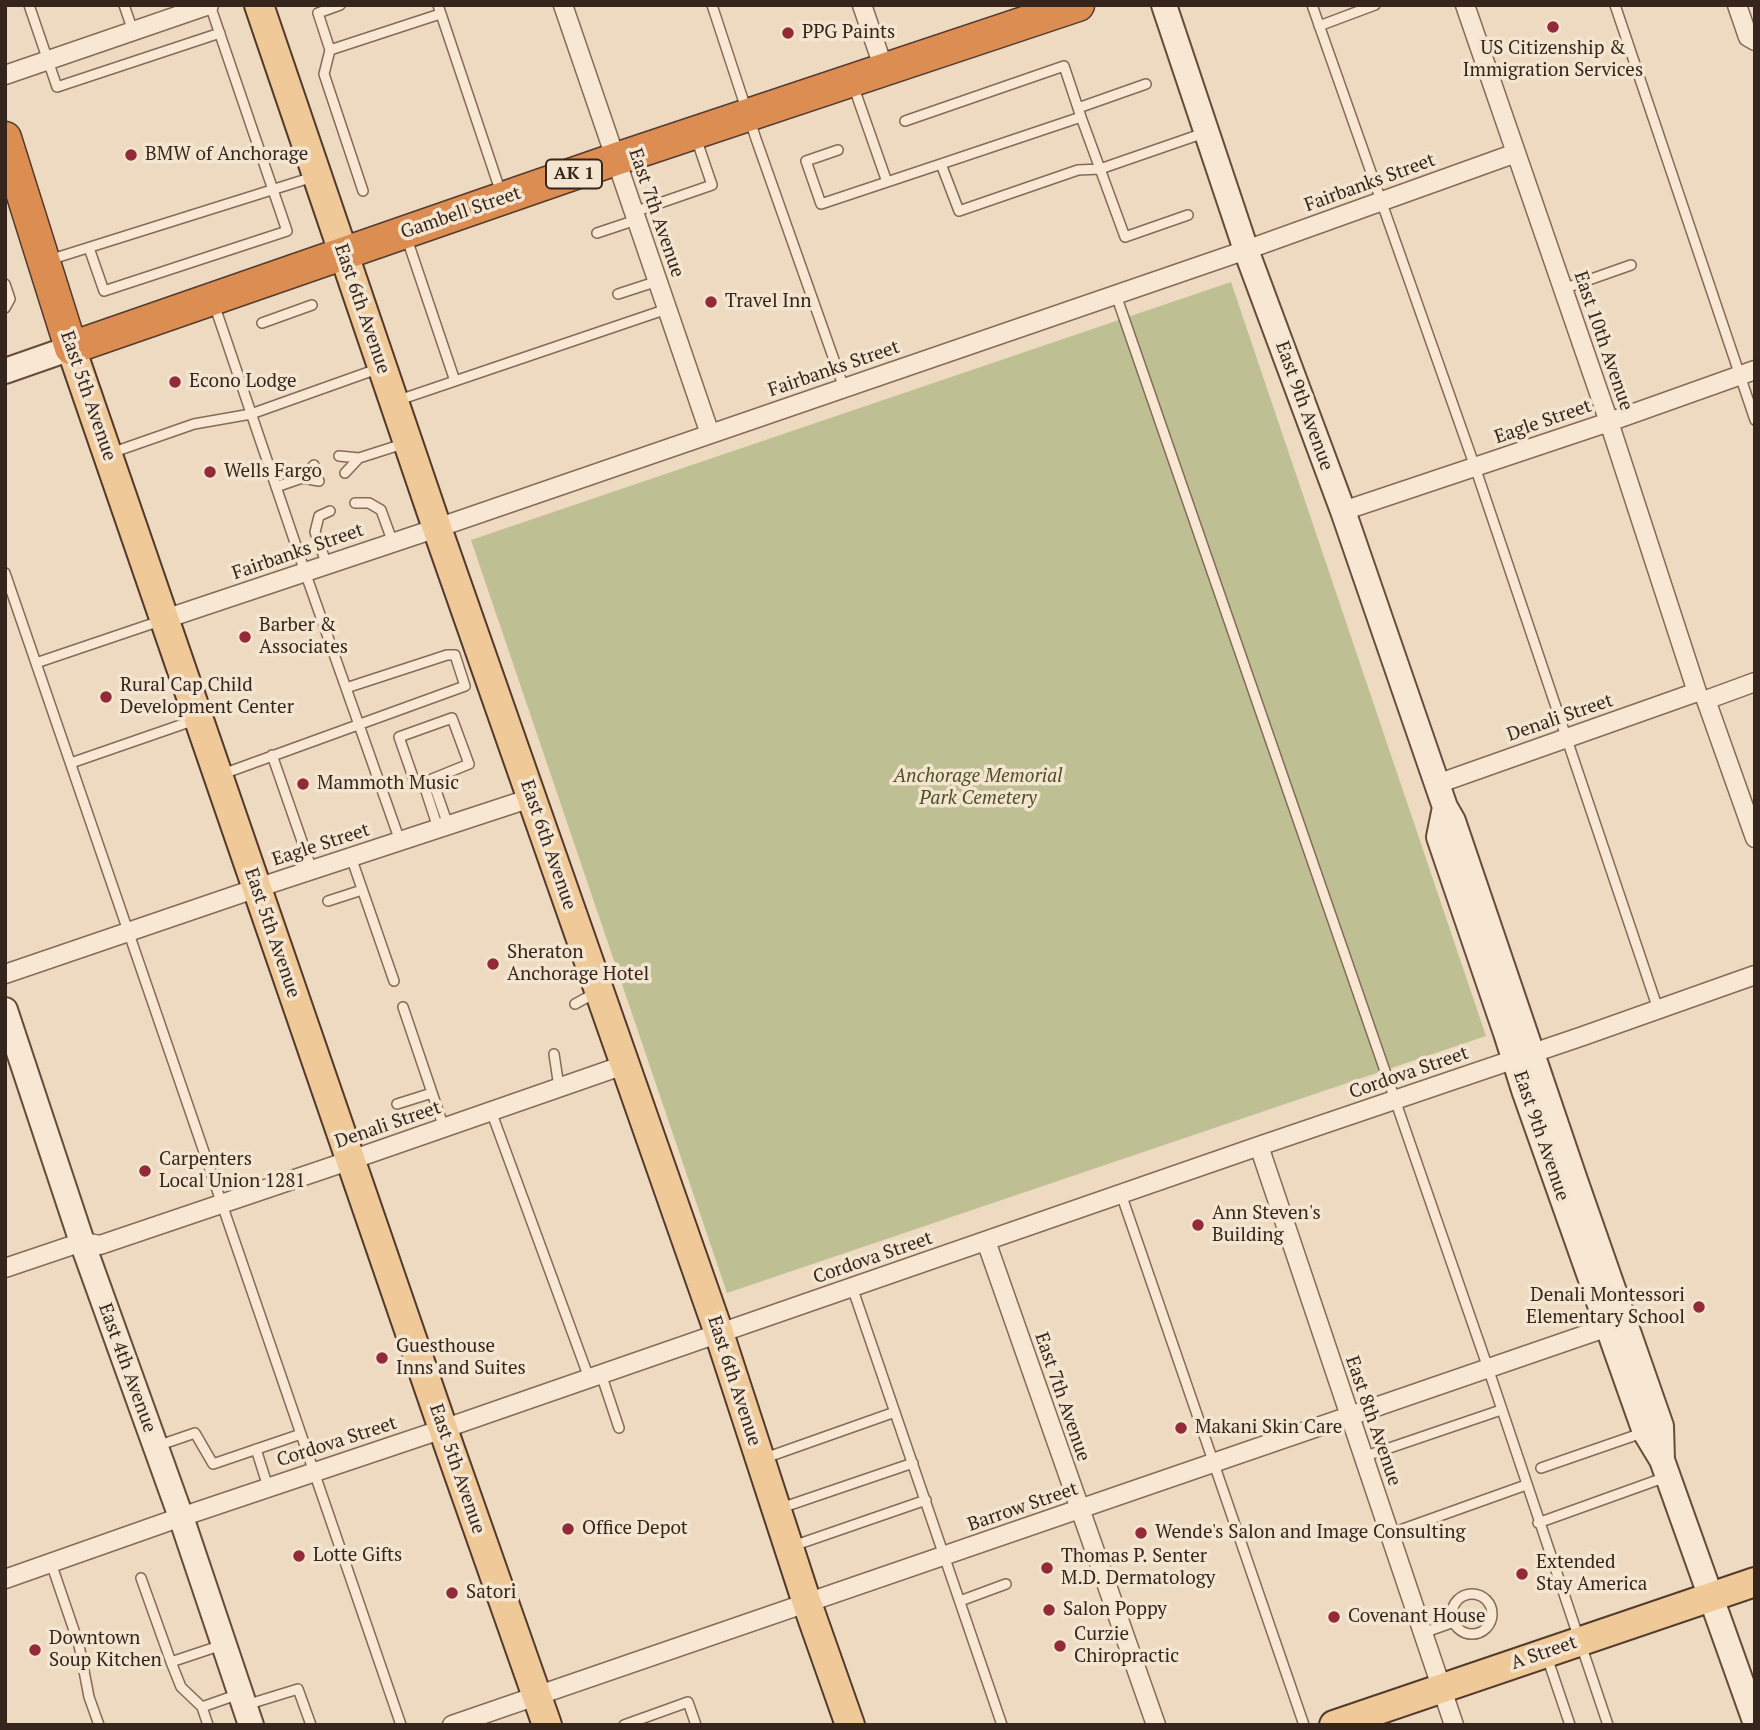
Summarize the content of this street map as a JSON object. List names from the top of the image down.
{
  "streets": {
    "highway": ["AK 1", "Gambell Street", "East 5th Avenue"],
    "main road": ["East 6th Avenue", "A Street"],
    "street": [
      "Fairbanks Street",
      "East 7th Avenue",
      "East 10th Avenue",
      "East 9th Avenue",
      "Eagle Street",
      "Denali Street",
      "Cordova Street",
      "East 4th Avenue",
      "East 8th Avenue",
      "Barrow Street"
    ]
  },
  "crossings": [
    ["Fairbanks Street", "East 7th Avenue"],
    ["Fairbanks Street", "East 6th Avenue"],
    ["Fairbanks Street", "East 10th Avenue"],
    ["Fairbanks Street", "East 5th Avenue"],
    ["Fairbanks Street", "East 9th Avenue"],
    ["Gambell Street", "East 7th Avenue"],
    ["Gambell Street", "East 6th Avenue"],
    ["Gambell Street", "East 5th Avenue"],
    ["East 7th Avenue", "Cordova Street"],
    ["East 7th Avenue", "Barrow Street"],
    ["East 6th Avenue", "Eagle Street"],
    ["East 6th Avenue", "Denali Street"],
    ["East 6th Avenue", "Cordova Street"],
    ["East 6th Avenue", "Barrow Street"],
    ["East 10th Avenue", "Eagle Street"],
    ["East 10th Avenue", "Denali Street"],
    ["East 5th Avenue", "Eagle Street"],
    ["East 5th Avenue", "Denali Street"],
    ["East 5th Avenue", "Cordova Street"],
    ["East 5th Avenue", "Barrow Street"],
    ["East 9th Avenue", "Eagle Street"],
    ["East 9th Avenue", "Denali Street"],
    ["East 9th Avenue", "Cordova Street"],
    ["East 9th Avenue", "Barrow Street"],
    ["East 9th Avenue", "A Street"],
    ["Denali Street", "East 4th Avenue"],
    ["Cordova Street", "East 4th Avenue"],
    ["Cordova Street", "East 8th Avenue"],
    ["East 8th Avenue", "Barrow Street"],
    ["East 8th Avenue", "A Street"]
  ],
  "parks": ["Anchorage Memorial Park Cemetery"],
  "places": [
    "US Citizenship & Immigration Services",
    "PPG Paints",
    "BMW of Anchorage",
    "Travel Inn",
    "Econo Lodge",
    "Wells Fargo",
    "Barber & Associates",
    "Rural Cap Child Development Center",
    "Mammoth Music",
    "Sheraton Anchorage Hotel",
    "Carpenters Local Union 1281",
    "Ann Steven's Building",
    "Denali Montessori Elementary School",
    "Guesthouse Inns and Suites",
    "Makani Skin Care",
    "Office Depot",
    "Wende's Salon and Image Consulting",
    "Lotte Gifts",
    "Thomas P. Senter M.D. Dermatology",
    "Extended Stay America",
    "Satori",
    "Salon Poppy",
    "Covenant House",
    "Curzie Chiropractic",
    "Downtown Soup Kitchen"
  ]
}
